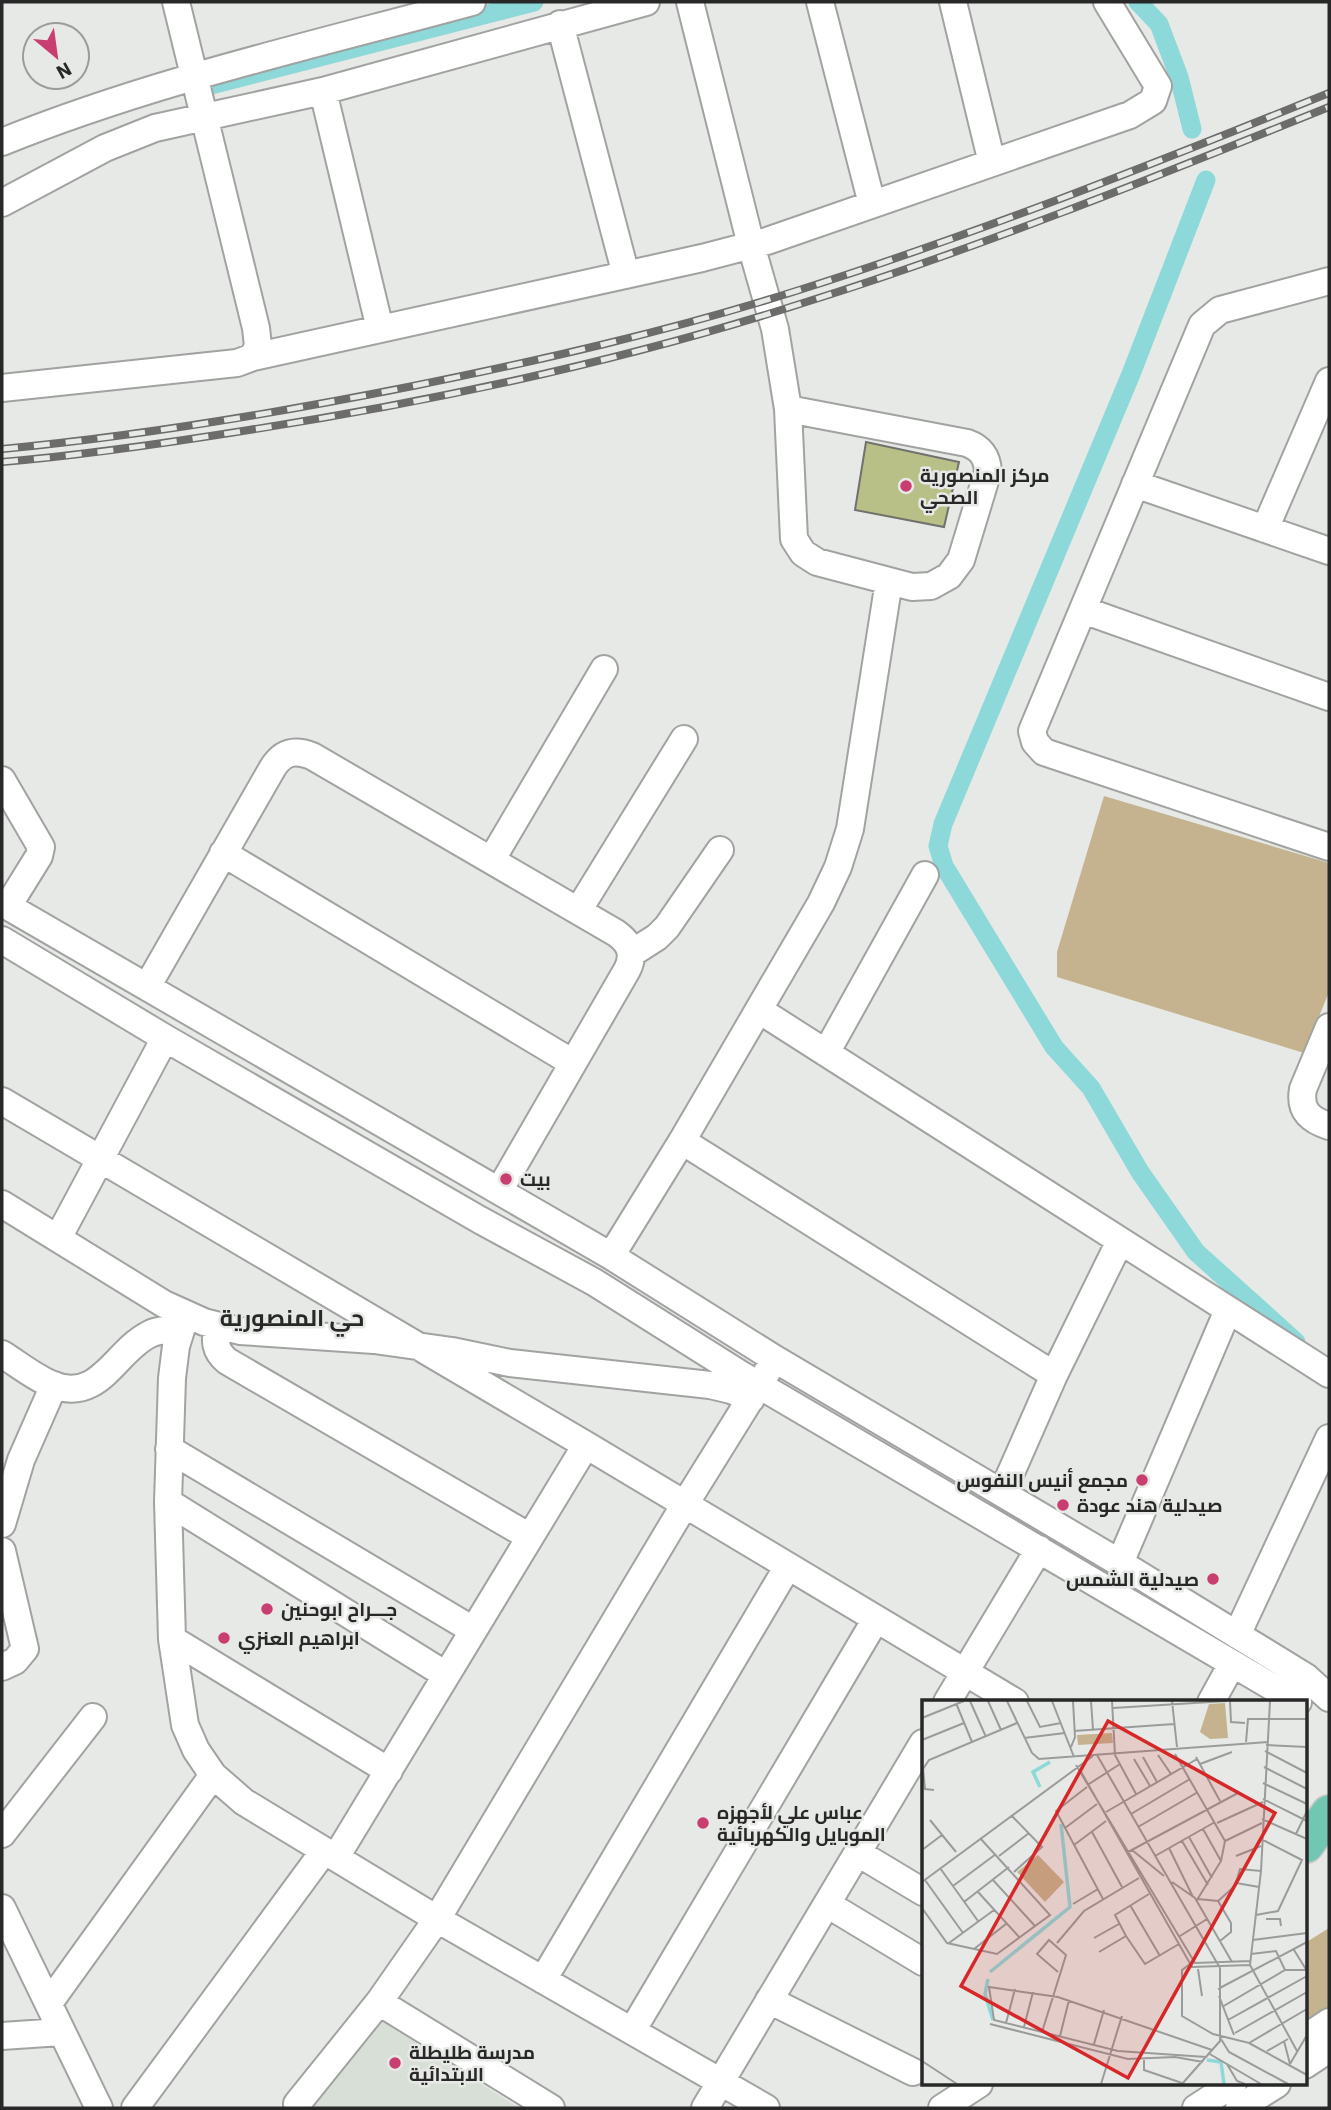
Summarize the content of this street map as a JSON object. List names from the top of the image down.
{
  "districts": ["حي المنصورية"],
  "places": [
    "مركز المنصورية الصحي",
    "بيت",
    "مجمع أنيس النفوس",
    "صيدلية هند عودة",
    "صيدلية الشمس",
    "جـــراح ابوحنين",
    "ابراهيم العنزي",
    "عباس علي لأجهزه الموبايل والكهربائية",
    "مدرسة طليطلة الابتدائية"
  ],
  "north": "bottom right"
}
